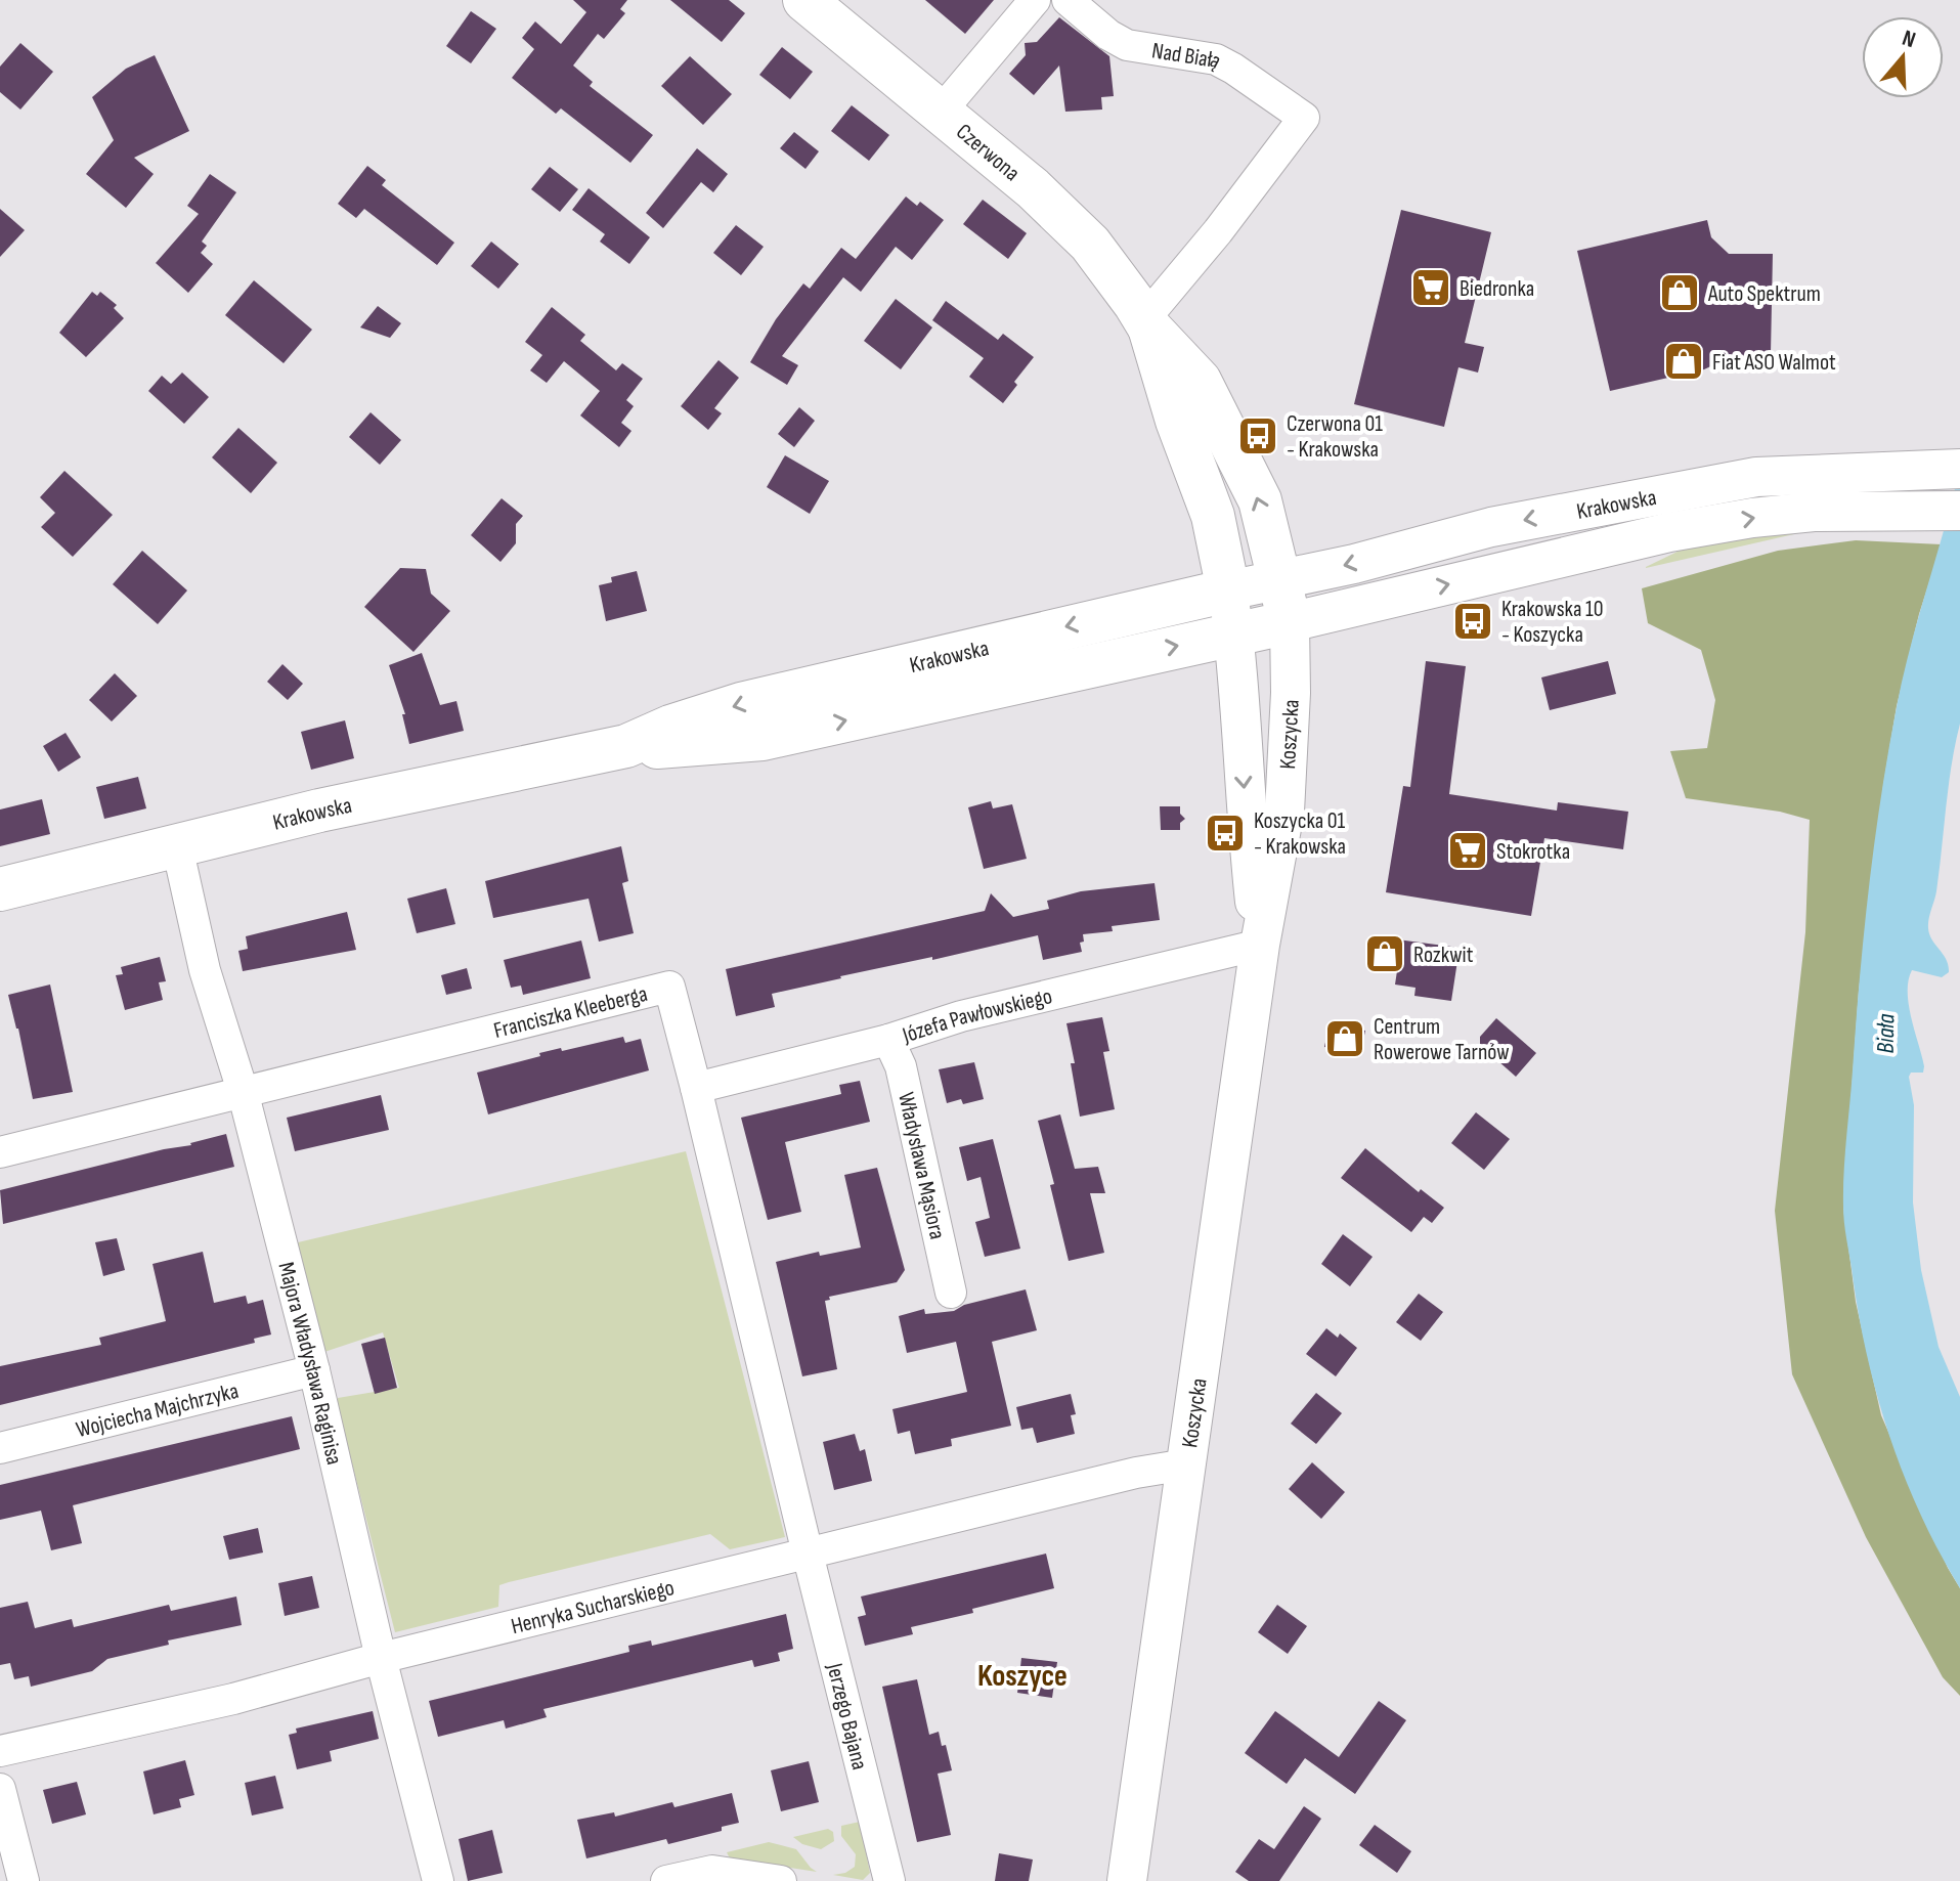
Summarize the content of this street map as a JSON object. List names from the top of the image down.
{
  "streets": {
    "main road": ["Czerwona", "Krakowska"],
    "street": [
      "Nad Białą",
      "Koszycka",
      "Franciszka Kleeberga",
      "Józefa Pawłowskiego",
      "Władysława Mąsiora",
      "Majora Władysława Raginisa",
      "Wojciecha Majchrzyka",
      "Henryka Sucharskiego",
      "Jerzego Bajana"
    ]
  },
  "crossings": [
    ["Nad Białą", "Czerwona"],
    ["Czerwona", "Krakowska"],
    ["Krakowska", "Koszycka"],
    ["Krakowska", "Majora Władysława Raginisa"],
    ["Koszycka", "Józefa Pawłowskiego"],
    ["Koszycka", "Henryka Sucharskiego"],
    ["Franciszka Kleeberga", "Józefa Pawłowskiego"],
    ["Franciszka Kleeberga", "Majora Władysława Raginisa"],
    ["Franciszka Kleeberga", "Henryka Sucharskiego"],
    ["Franciszka Kleeberga", "Jerzego Bajana"],
    ["Józefa Pawłowskiego", "Władysława Mąsiora"],
    ["Majora Władysława Raginisa", "Wojciecha Majchrzyka"],
    ["Majora Władysława Raginisa", "Henryka Sucharskiego"],
    ["Henryka Sucharskiego", "Jerzego Bajana"]
  ],
  "districts": ["Koszyce"],
  "water": ["Biała"],
  "places": {
    "supermarket": ["Biedronka", "Stokrotka"],
    "shop": [
      "Auto Spektrum",
      "Fiat ASO Walmot",
      "Rozkwit",
      "Centrum Rowerowe Tarnów"
    ],
    "bus stop": ["Czerwona 01 - Krakowska", "Krakowska 10 - Koszycka", "Koszycka 01 - Krakowska"]
  },
  "north": "top"
}
